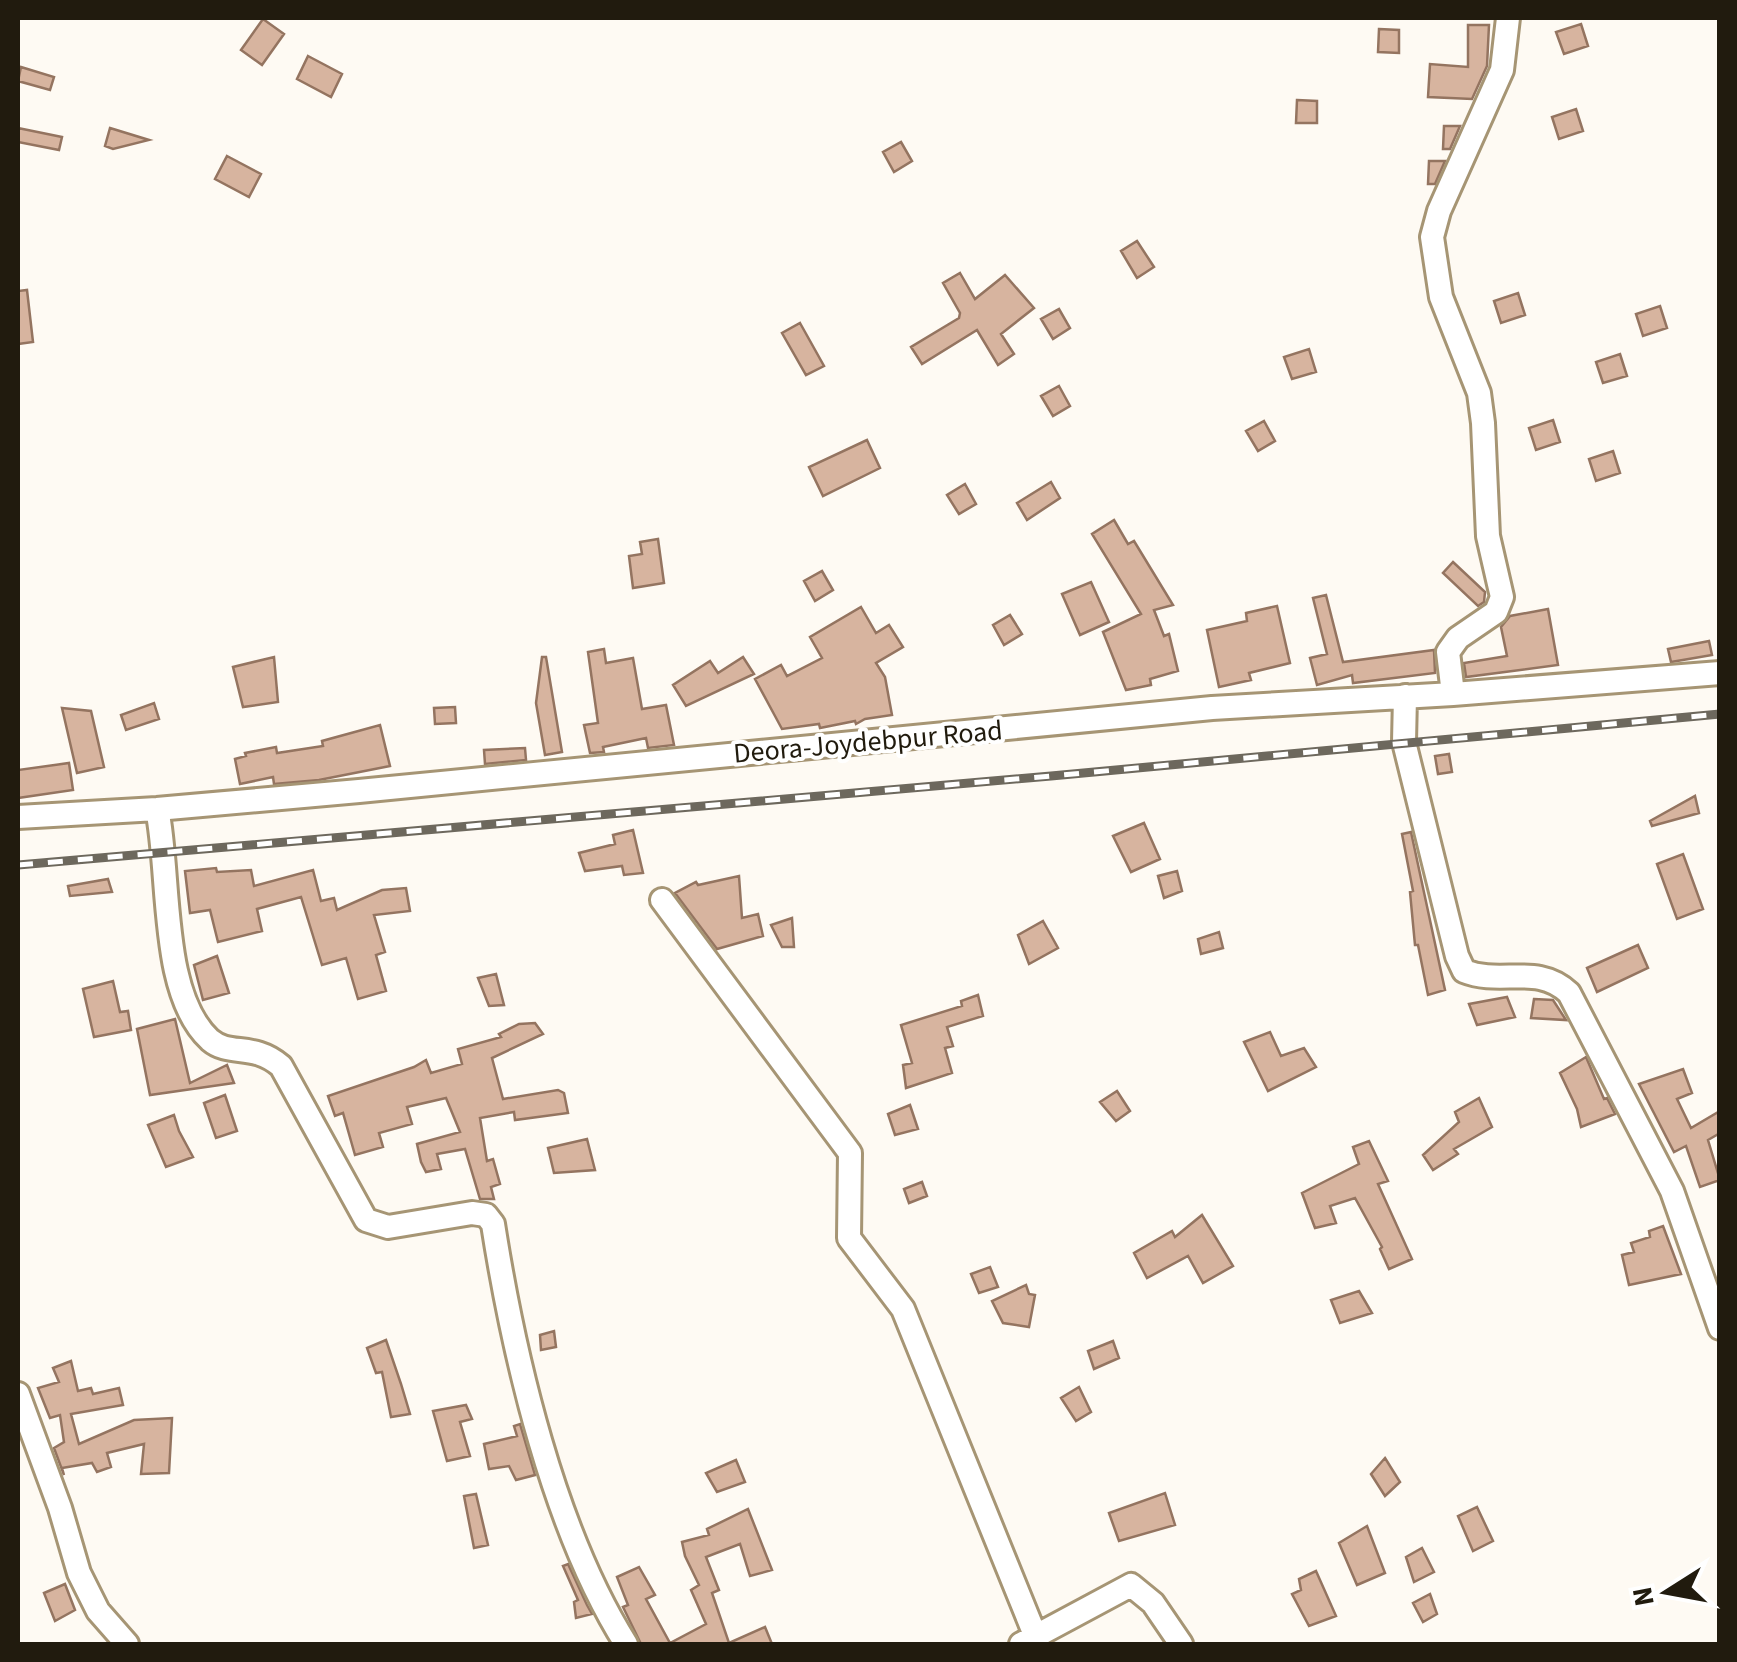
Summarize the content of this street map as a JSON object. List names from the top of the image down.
{
  "streets": {
    "street": ["Deora-Joydebpur Road"]
  },
  "north": "left"
}
